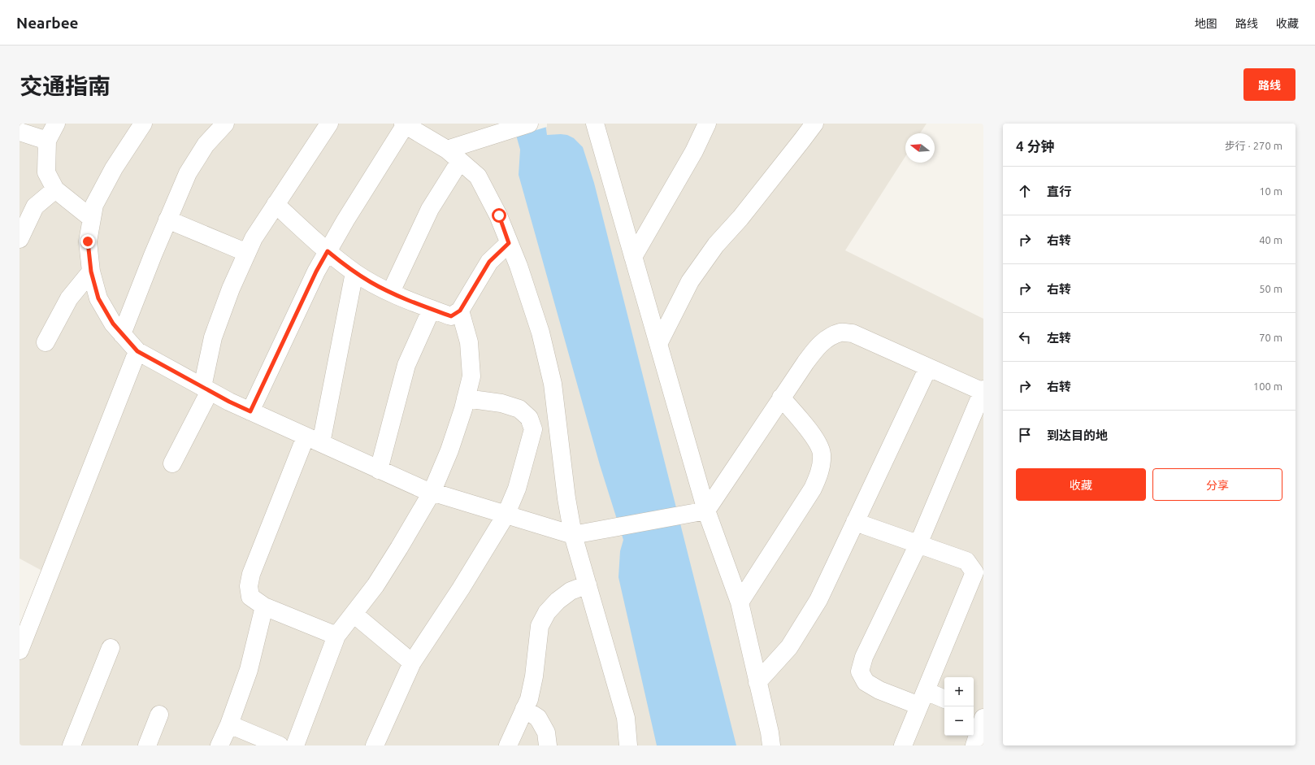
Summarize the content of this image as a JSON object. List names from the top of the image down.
{
  "north": "left",
  "page": {
    "header": "Nearbee",
    "nav": ["地图", "路线", "收藏"],
    "title": "交通指南",
    "buttons": [
      "路线",
      ["收藏", "分享"]
    ],
    "heading": ["4 分钟", "步行 · 270 m"],
    "list": [
      ["直行", "10 m"],
      ["右转", "40 m"],
      ["右转", "50 m"],
      ["左转", "70 m"],
      ["右转", "100 m"],
      "到达目的地"
    ],
    "map_buttons": ["+", "−"]
  }
}
